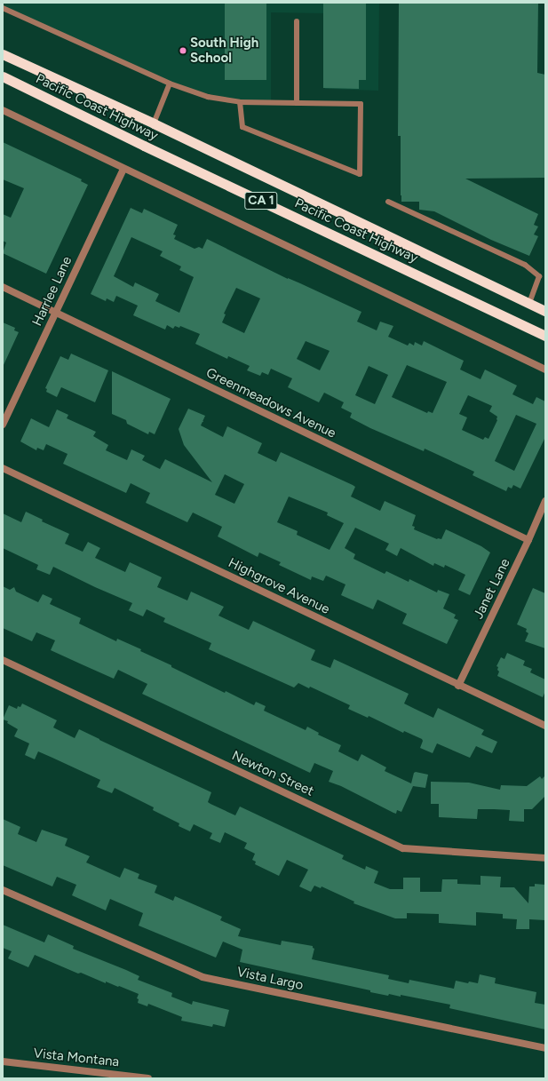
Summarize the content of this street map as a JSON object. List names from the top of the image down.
{
  "streets": {
    "highway": ["Pacific Coast Highway", "CA 1"],
    "street": [
      "Harrlee Lane",
      "Greenmeadows Avenue",
      "Highgrove Avenue",
      "Janet Lane",
      "Newton Street",
      "Vista Largo",
      "Vista Montana"
    ]
  },
  "crossings": [
    ["Harrlee Lane", "Greenmeadows Avenue"],
    ["Greenmeadows Avenue", "Janet Lane"],
    ["Highgrove Avenue", "Janet Lane"]
  ],
  "places": ["South High School"]
}
